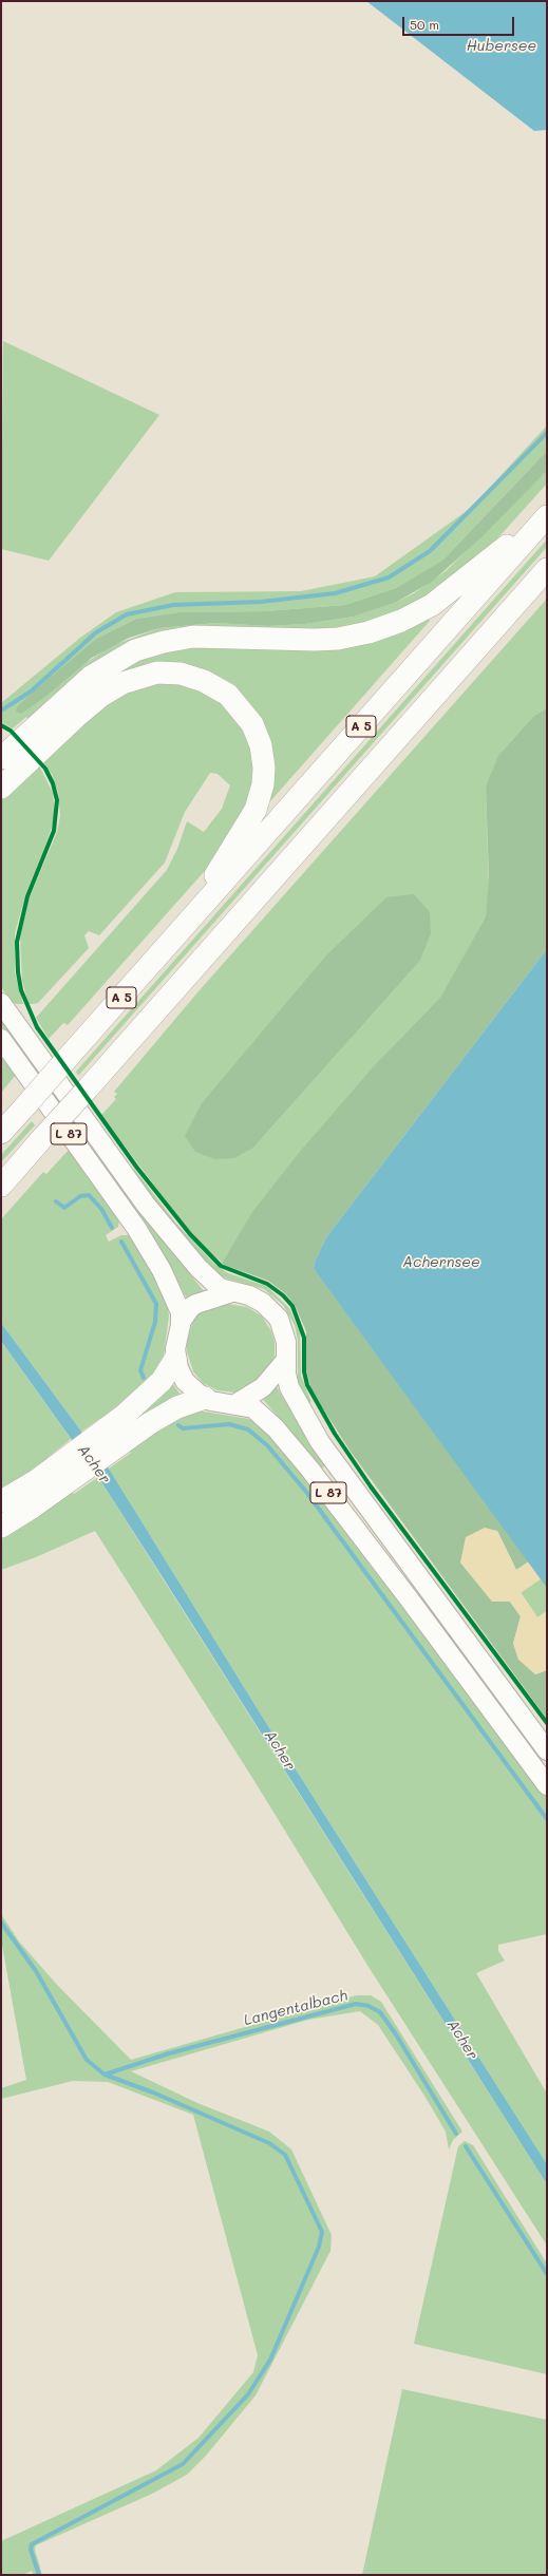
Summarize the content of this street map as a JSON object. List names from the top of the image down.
{
  "streets": {
    "highway": ["A 5"],
    "main road": ["L 87"]
  },
  "water": [
    "Hubersee",
    "Achernsee",
    "Acher",
    "Langentalbach"
  ],
  "scale_bar": "50 m"
}
